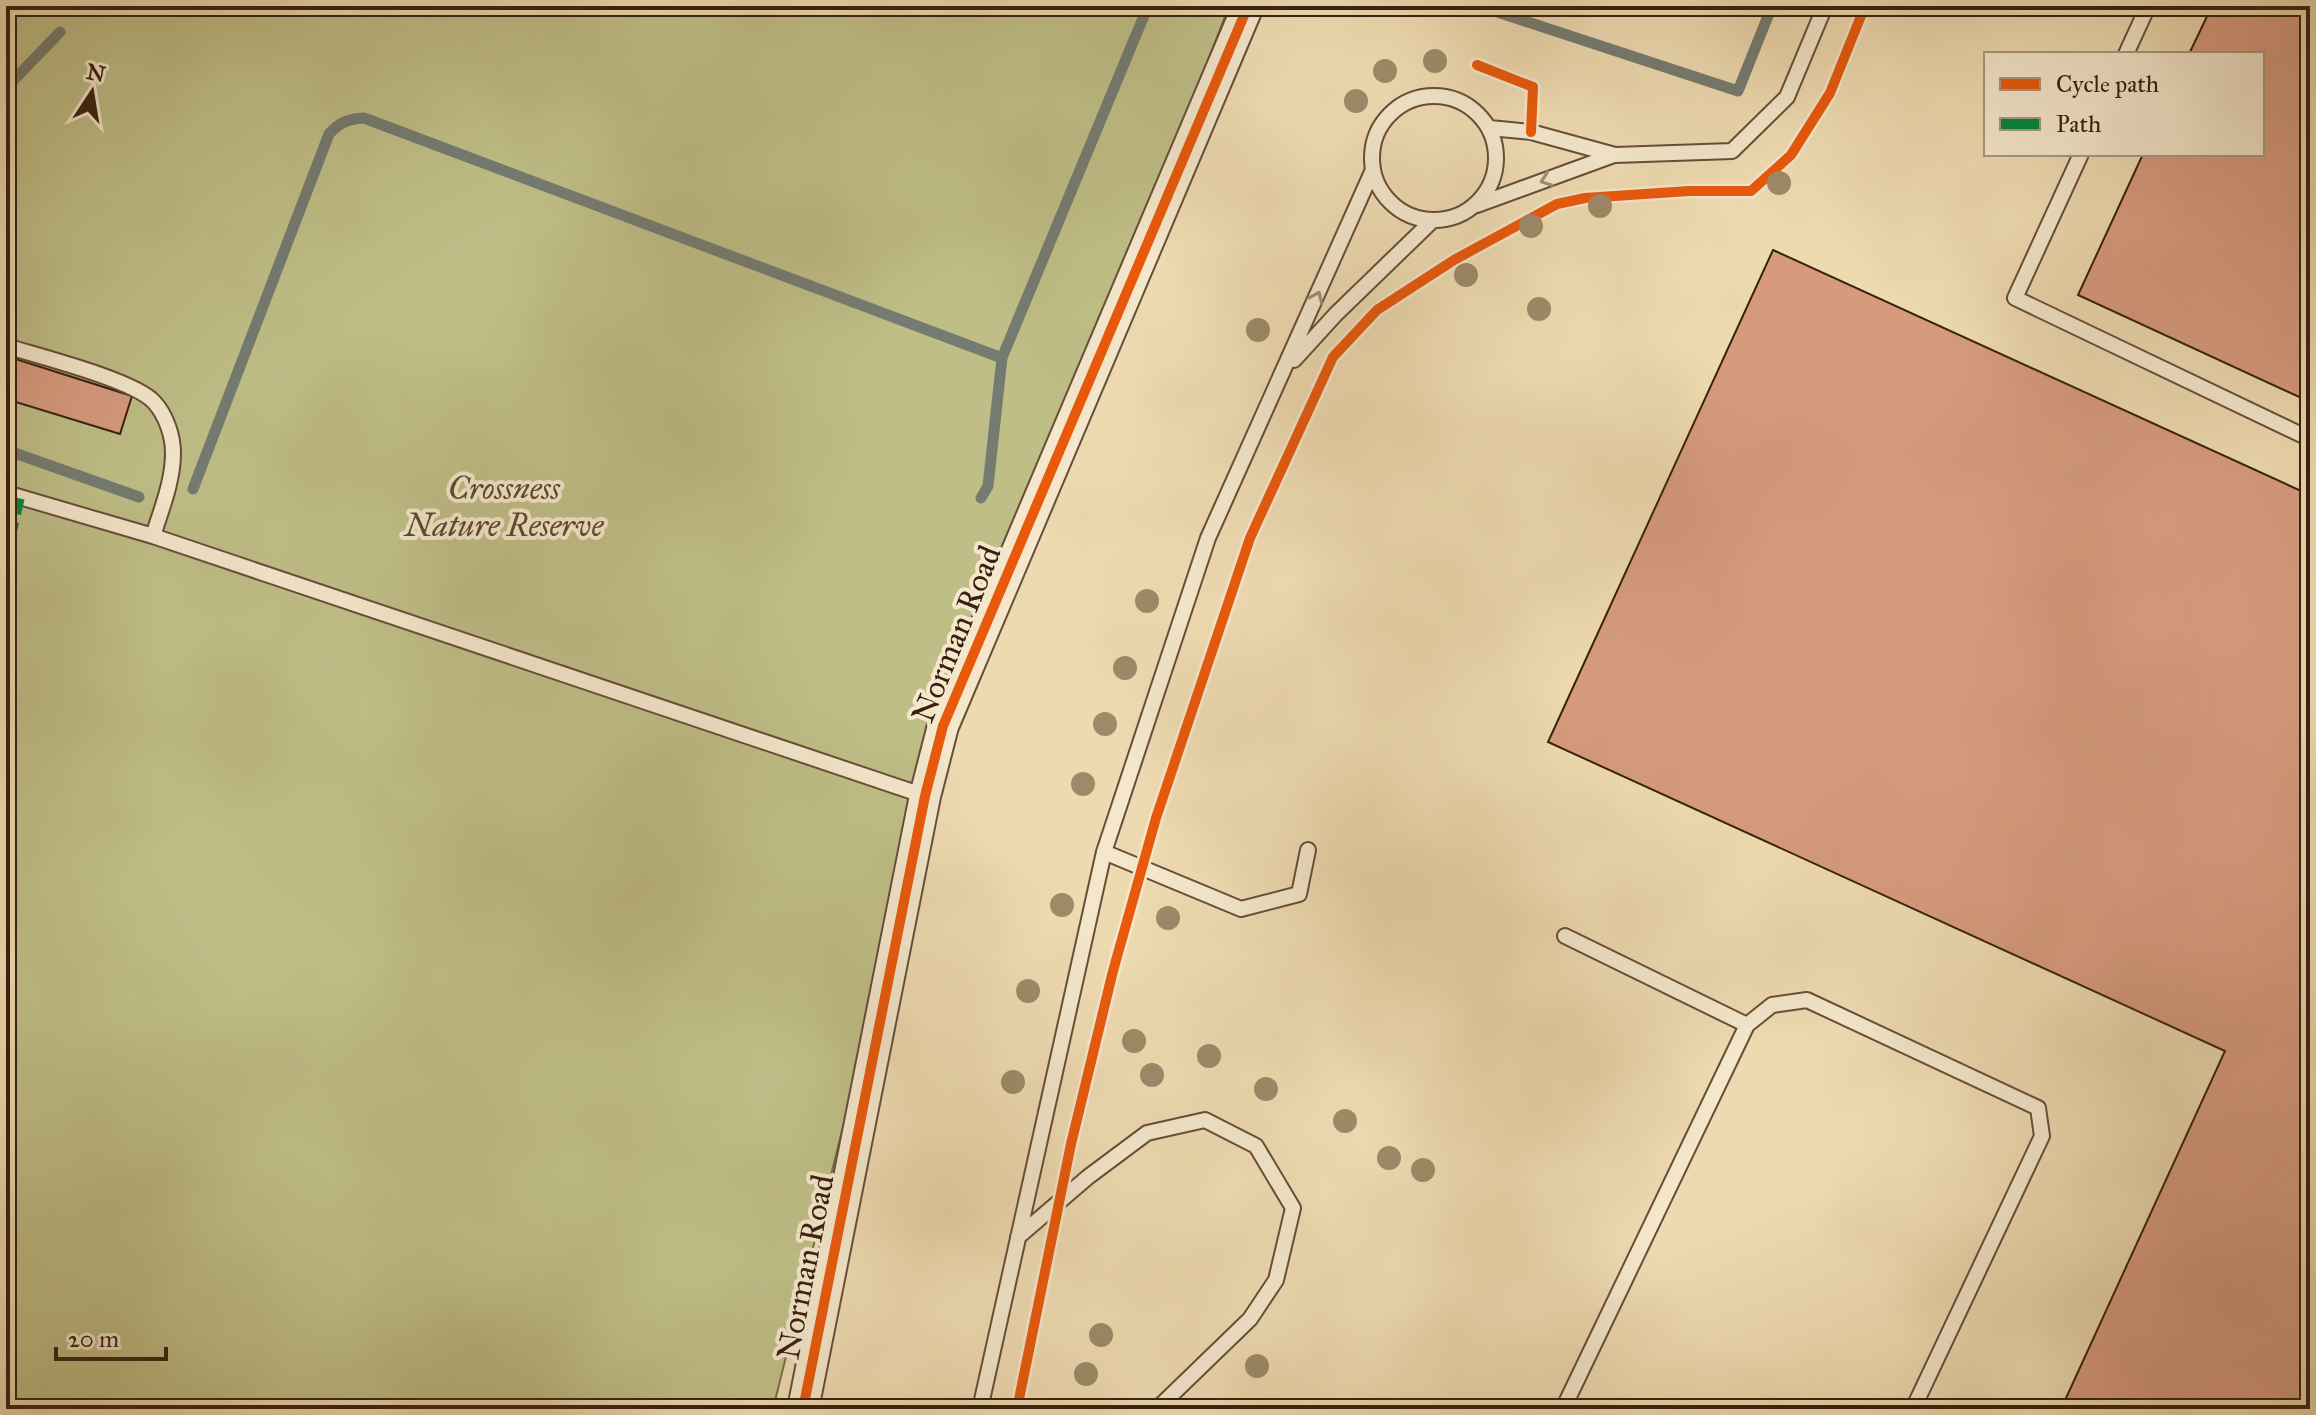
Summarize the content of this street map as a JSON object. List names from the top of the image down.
{
  "streets": {
    "street": ["Norman Road"]
  },
  "parks": ["Crossness Nature Reserve"],
  "legend": ["Cycle path", "Path"],
  "scale_bar": "20 m",
  "north": "top"
}
